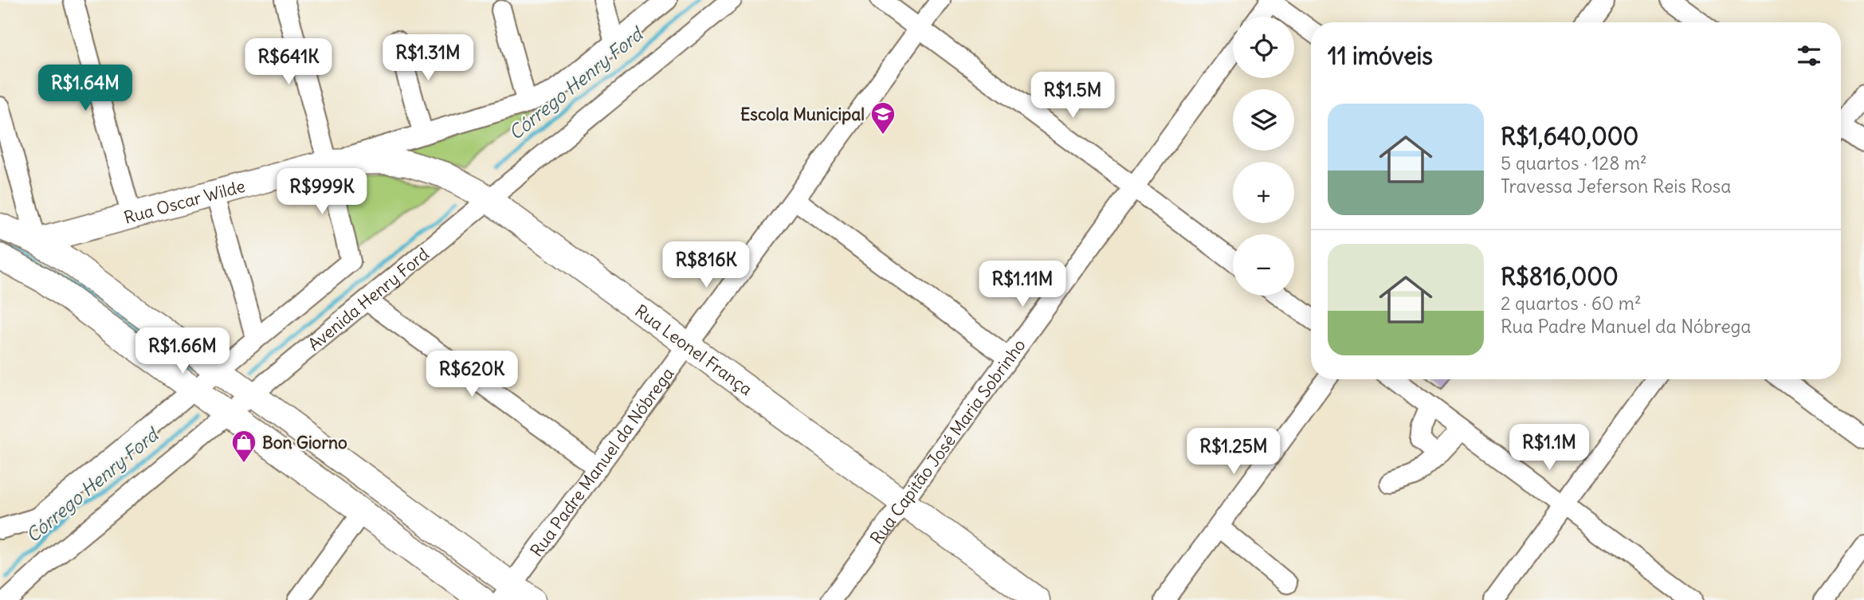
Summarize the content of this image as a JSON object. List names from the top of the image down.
{
  "streets": {
    "main road": ["Rua Oscar Wilde", "Rua Leonel França"],
    "street": ["Avenida Henry Ford", "Rua Capitão José Maria Sobrinho", "Rua Padre Manuel da Nóbrega"]
  },
  "crossings": [
    ["Rua Oscar Wilde", "Rua Leonel França"],
    ["Avenida Henry Ford", "Rua Leonel França"],
    ["Rua Leonel França", "Rua Capitão José Maria Sobrinho"],
    ["Rua Leonel França", "Rua Padre Manuel da Nóbrega"]
  ],
  "water": ["Córrego Henry Ford"],
  "places": {
    "school or university": ["Escola Municipal"],
    "shop": ["Bon Giorno"]
  },
  "page": {
    "map_buttons": ["+", "−"],
    "heading": "11 imóveis",
    "price": [
      "R$1.31M",
      "R$641K",
      "R$1.64M",
      "R$1.5M",
      "R$999K",
      "R$816K",
      "R$1.11M",
      "R$1.66M",
      "R$620K",
      "R$1.1M",
      "R$1.25M"
    ],
    "list": [
      {
        "name": "R$1,640,000",
        "note": "5 quartos · 128 m² · Travessa Jeferson Reis Rosa"
      },
      {
        "name": "R$816,000",
        "note": "2 quartos · 60 m² · Rua Padre Manuel da Nóbrega"
      }
    ]
  }
}
